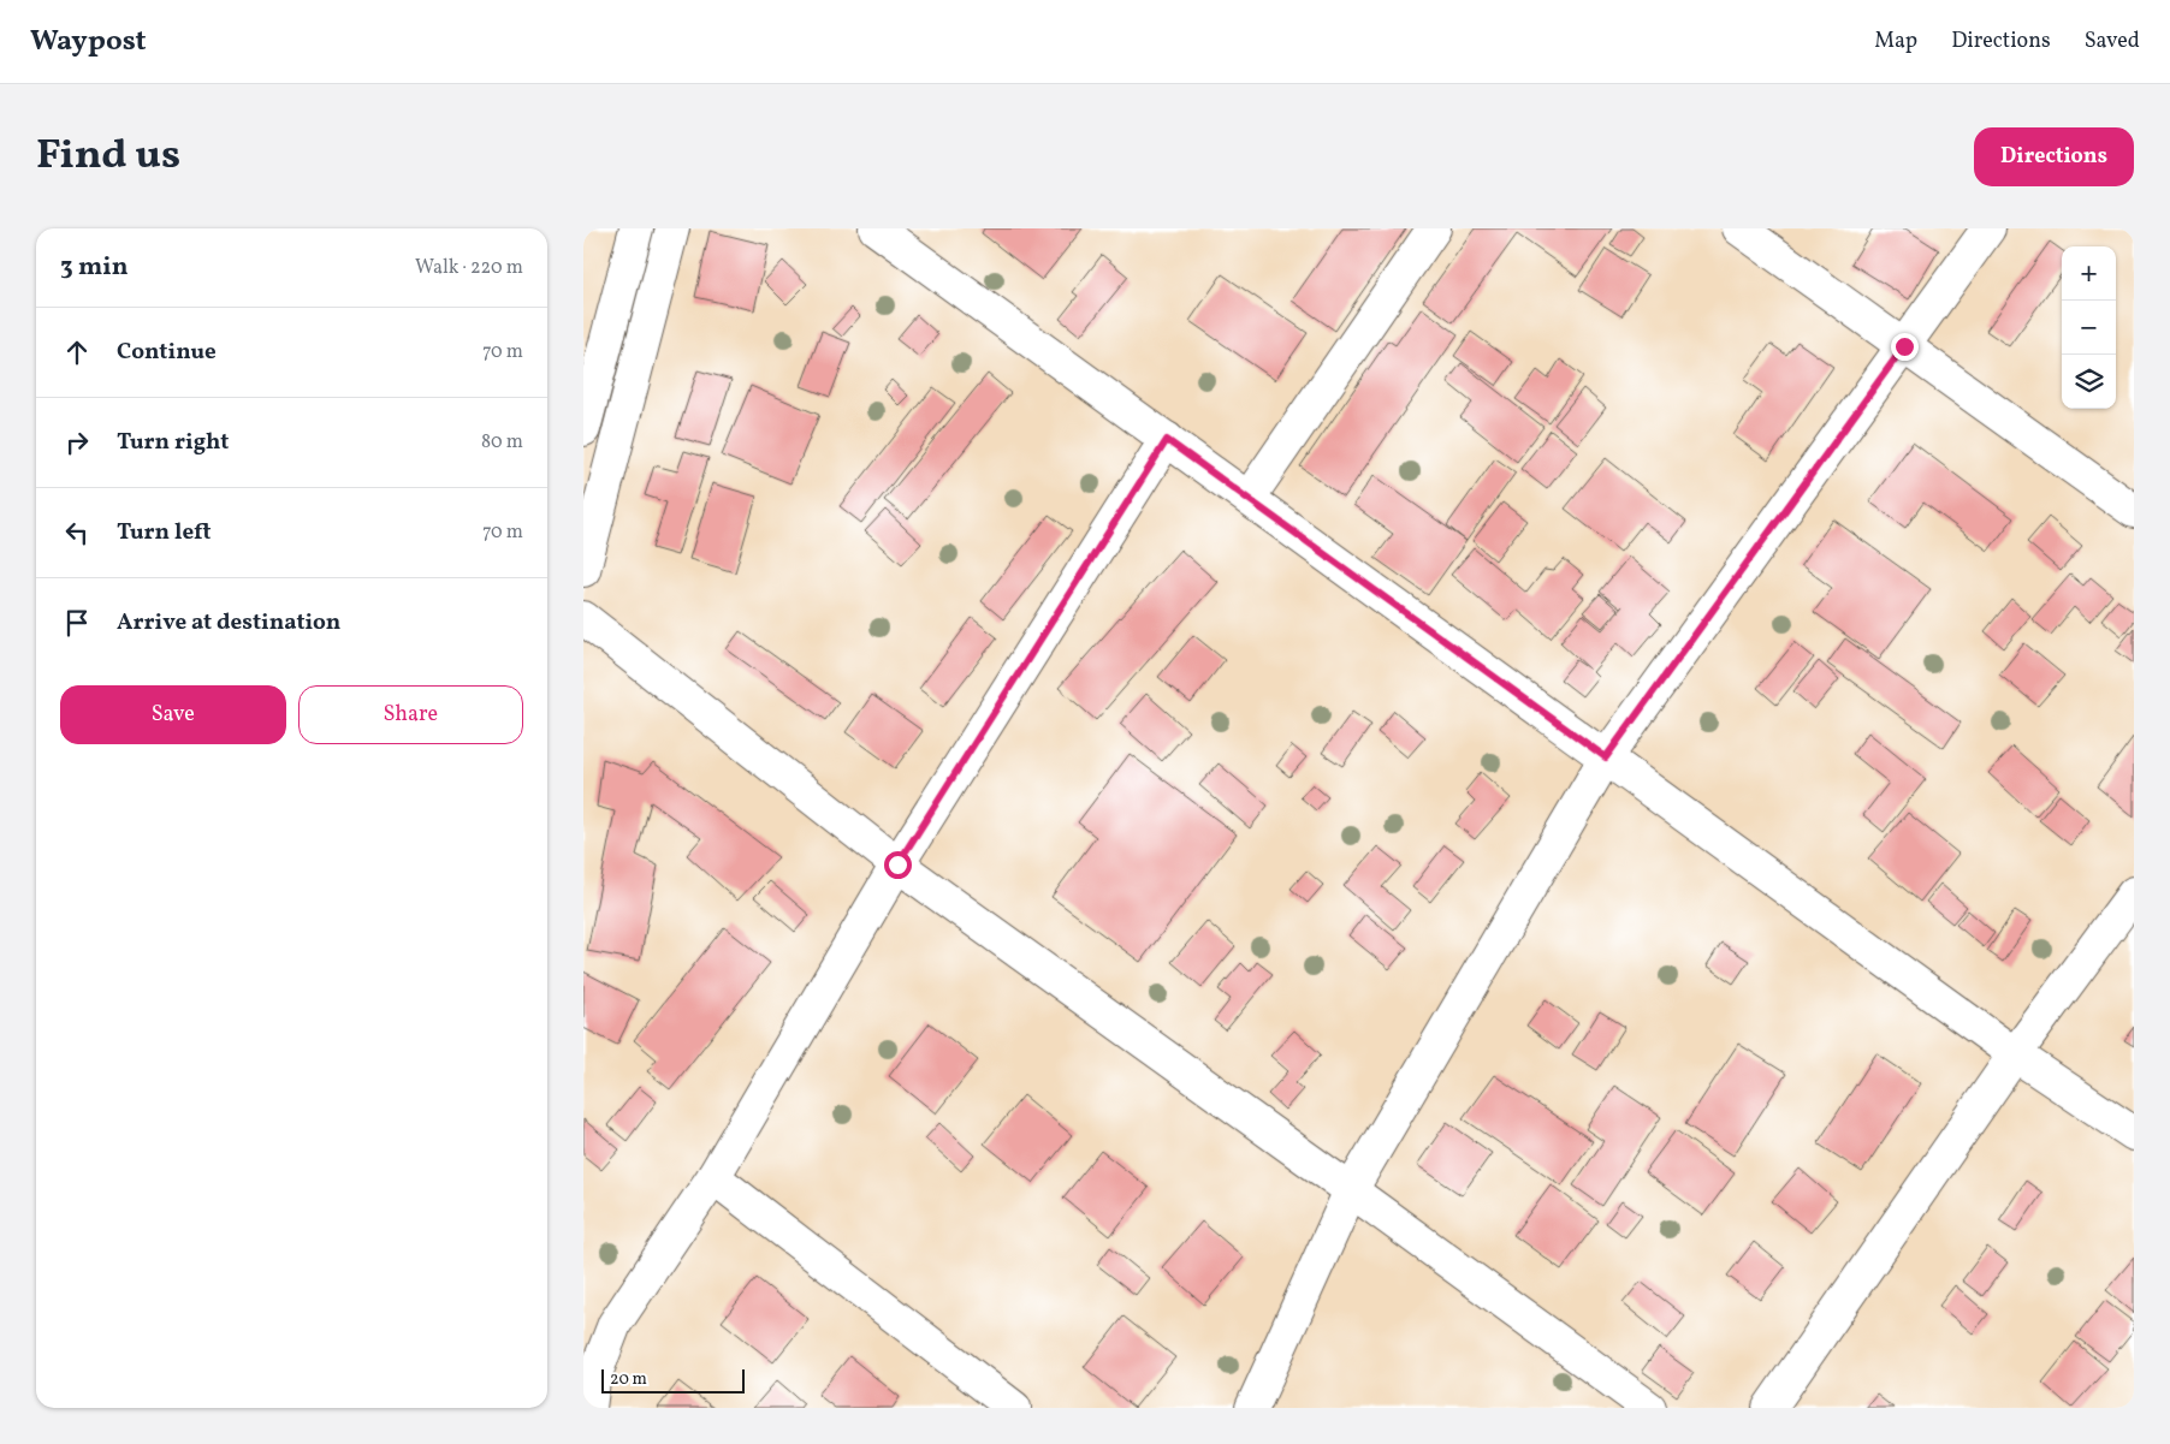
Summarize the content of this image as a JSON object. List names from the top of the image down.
{
  "scale_bar": "20 m",
  "page": {
    "header": "Waypost",
    "nav": ["Map", "Directions", "Saved"],
    "title": "Find us",
    "buttons": [
      "Directions",
      ["Save", "Share"]
    ],
    "heading": ["3 min", "Walk · 220 m"],
    "map_buttons": ["+", "−"],
    "list": [
      ["Continue", "70 m"],
      ["Turn right", "80 m"],
      ["Turn left", "70 m"],
      "Arrive at destination"
    ],
    "scale": "20 m"
  }
}
